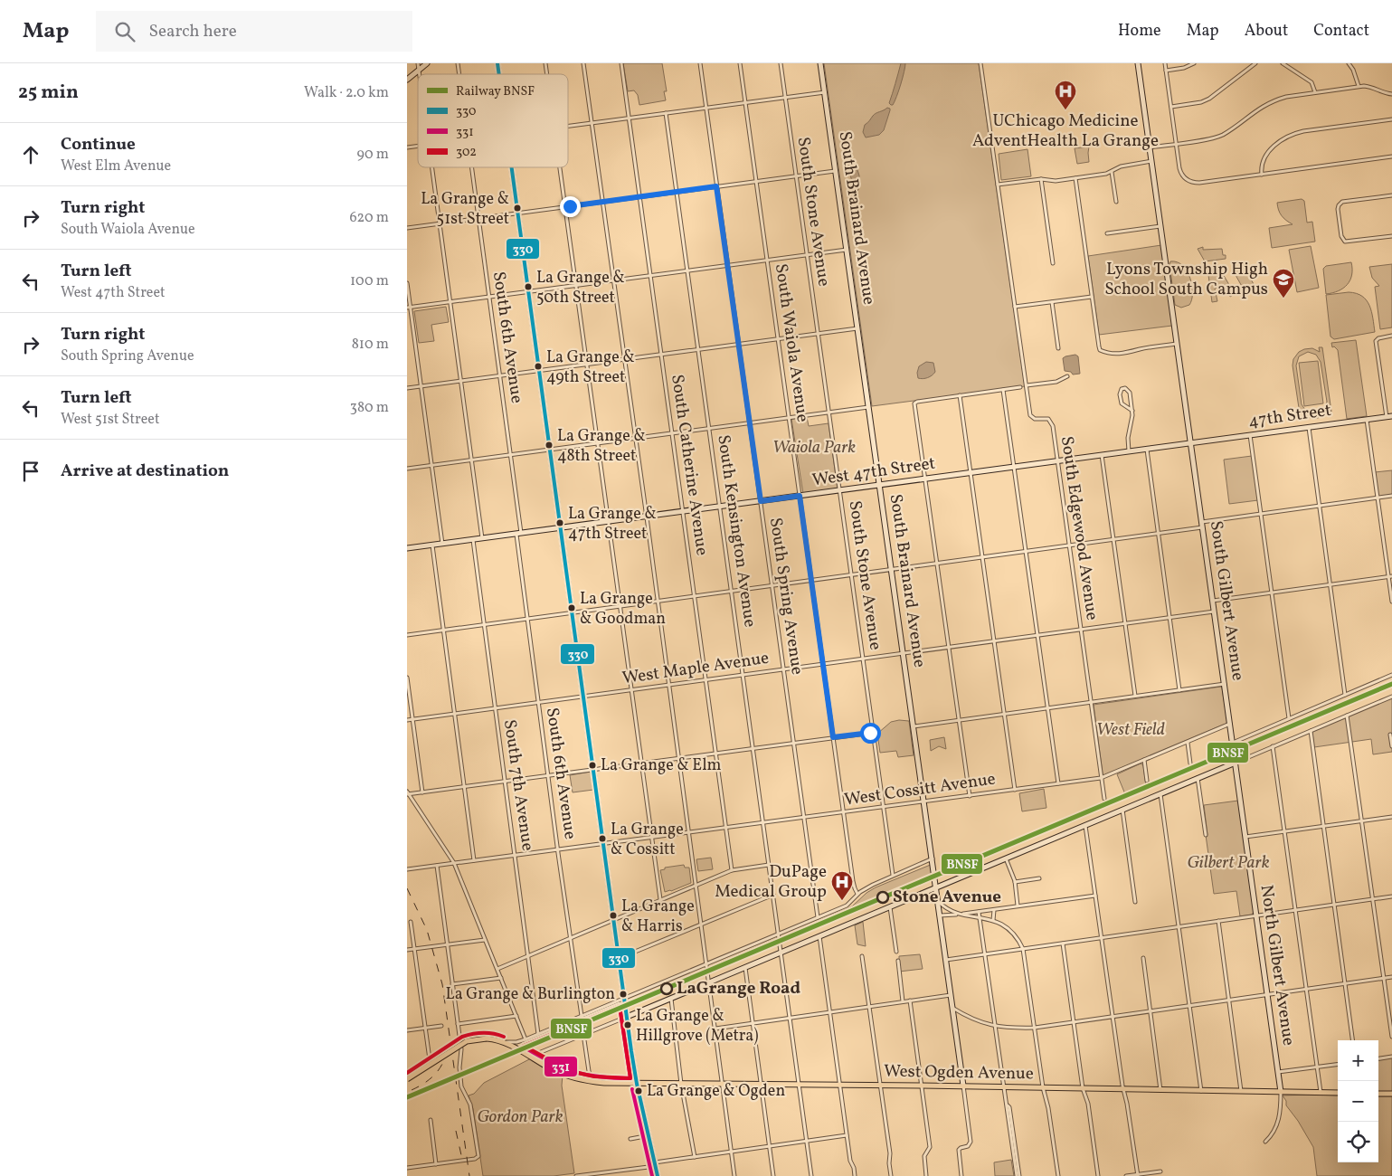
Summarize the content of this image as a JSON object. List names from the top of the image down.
{
  "streets": {
    "main road": ["West Ogden Avenue"],
    "street": [
      "South Stone Avenue",
      "South Brainard Avenue",
      "South 6th Avenue",
      "South Waiola Avenue",
      "47th Street",
      "South Catherine Avenue",
      "West 47th Street",
      "South Edgewood Avenue",
      "South Kensington Avenue",
      "South Spring Avenue",
      "South Gilbert Avenue",
      "West Maple Avenue",
      "South 7th Avenue",
      "West Cossitt Avenue",
      "North Gilbert Avenue"
    ]
  },
  "crossings": [
    ["South Stone Avenue", "West 47th Street"],
    ["South Stone Avenue", "West Maple Avenue"],
    ["South Stone Avenue", "West Cossitt Avenue"],
    ["South Brainard Avenue", "West 47th Street"],
    ["South Brainard Avenue", "West Maple Avenue"],
    ["South Brainard Avenue", "West Cossitt Avenue"],
    ["South Brainard Avenue", "West Ogden Avenue"],
    ["South 6th Avenue", "West 47th Street"],
    ["South 6th Avenue", "West Maple Avenue"],
    ["South 6th Avenue", "West Cossitt Avenue"],
    ["South Waiola Avenue", "West 47th Street"],
    ["South Waiola Avenue", "West Maple Avenue"],
    ["South Waiola Avenue", "West Cossitt Avenue"],
    ["47th Street", "West 47th Street"],
    ["47th Street", "South Gilbert Avenue"],
    ["South Catherine Avenue", "West 47th Street"],
    ["South Catherine Avenue", "West Maple Avenue"],
    ["South Catherine Avenue", "West Cossitt Avenue"],
    ["West 47th Street", "South Edgewood Avenue"],
    ["West 47th Street", "South Kensington Avenue"],
    ["West 47th Street", "South Spring Avenue"],
    ["West 47th Street", "South Gilbert Avenue"],
    ["West 47th Street", "South 7th Avenue"],
    ["South Edgewood Avenue", "West Maple Avenue"],
    ["South Edgewood Avenue", "West Cossitt Avenue"],
    ["South Kensington Avenue", "West Maple Avenue"],
    ["South Kensington Avenue", "West Cossitt Avenue"],
    ["South Kensington Avenue", "West Ogden Avenue"],
    ["South Spring Avenue", "West Maple Avenue"],
    ["South Spring Avenue", "West Cossitt Avenue"],
    ["South Gilbert Avenue", "West Maple Avenue"],
    ["South Gilbert Avenue", "West Cossitt Avenue"],
    ["South Gilbert Avenue", "North Gilbert Avenue"],
    ["West Maple Avenue", "South 7th Avenue"],
    ["South 7th Avenue", "West Cossitt Avenue"],
    ["North Gilbert Avenue", "West Ogden Avenue"]
  ],
  "parks": [
    "Waiola Park",
    "West Field",
    "Gilbert Park",
    "Gordon Park"
  ],
  "places": {
    "hospital": ["UChicago Medicine AdventHealth La Grange", "DuPage Medical Group"],
    "other": [
      "La Grange & 51st Street",
      "La Grange & 50th Street",
      "La Grange & 49th Street",
      "La Grange & 48th Street",
      "La Grange & 47th Street",
      "La Grange & Goodman",
      "La Grange & Elm",
      "La Grange & Cossitt",
      "Stone Avenue",
      "La Grange & Harris",
      "LaGrange Road",
      "La Grange & Burlington",
      "La Grange & Hillgrove (Metra)",
      "La Grange & Ogden"
    ],
    "school or university": ["Lyons Township High School South Campus"]
  },
  "lines": [
    "transit line 330",
    "rail line BNSF",
    "transit line 331",
    "transit line 302"
  ],
  "legend": [
    "Railway BNSF",
    "330",
    "331",
    "302"
  ],
  "page": {
    "header": "Map",
    "search": "Search here",
    "nav": [
      "Home",
      "Map",
      "About",
      "Contact"
    ],
    "heading": ["25 min", "Walk · 2.0 km"],
    "list": [
      ["Continue", "West Elm Avenue", "90 m"],
      ["Turn right", "South Waiola Avenue", "620 m"],
      ["Turn left", "West 47th Street", "100 m"],
      ["Turn right", "South Spring Avenue", "810 m"],
      ["Turn left", "West 51st Street", "380 m"],
      "Arrive at destination"
    ],
    "map_buttons": ["+", "−"]
  }
}
